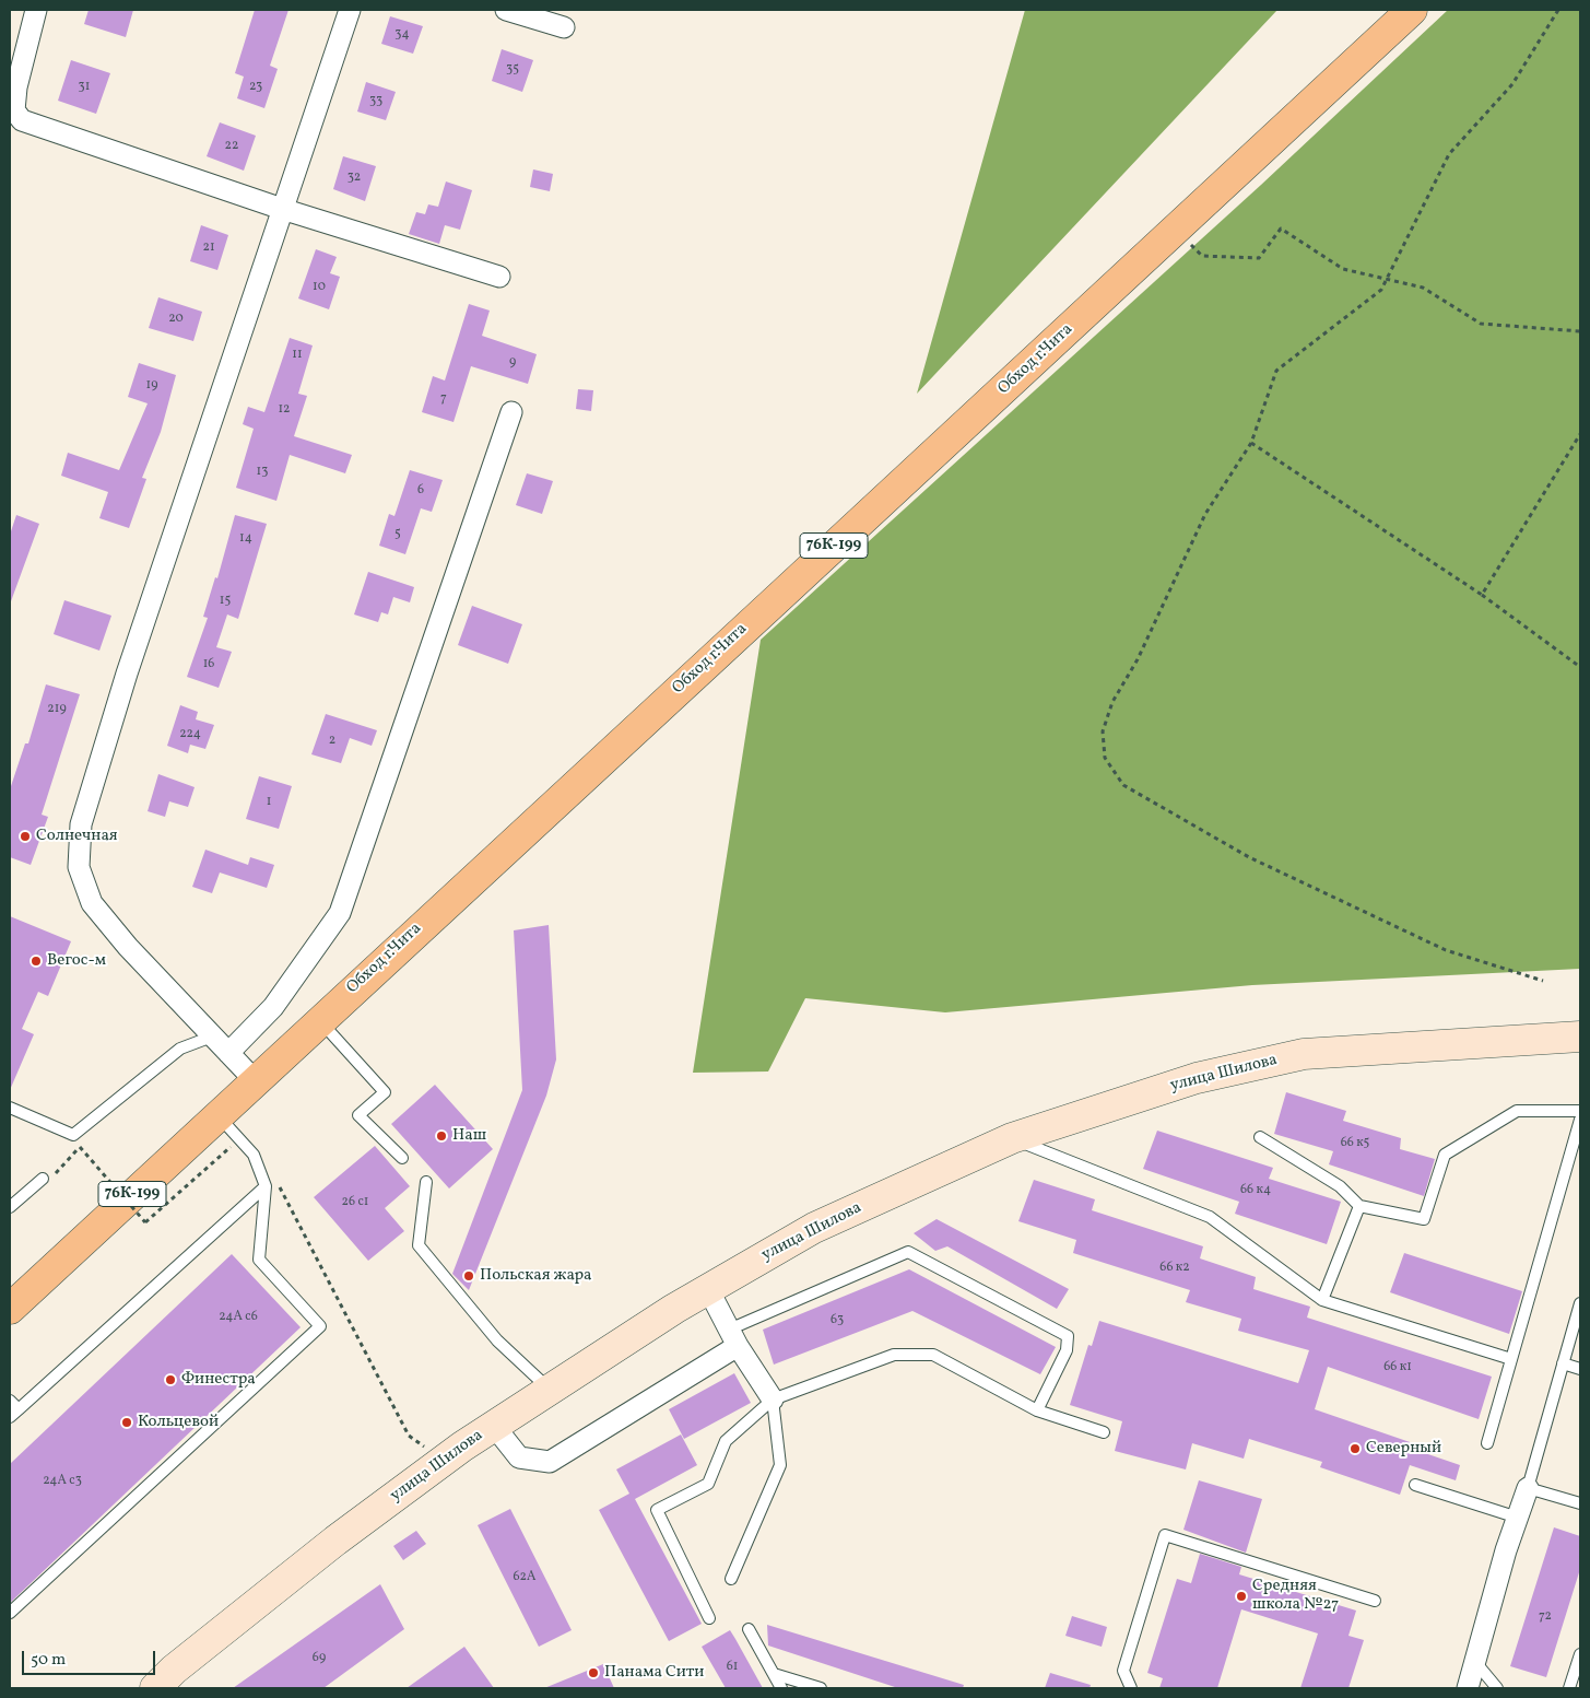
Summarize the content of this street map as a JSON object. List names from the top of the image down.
{
  "streets": {
    "highway": ["Обход г.Чита", "76К-199"],
    "main road": ["улица Шилова"]
  },
  "places": [
    "Солнечная",
    "Вегос-м",
    "Наш",
    "Польская жара",
    "Финестра",
    "Кольцевой",
    "Северный",
    "Средняя школа №27",
    "Панама Сити"
  ],
  "house_numbers": [
    "34",
    "35",
    "31",
    "23",
    "33",
    "22",
    "32",
    "21",
    "10",
    "20",
    "11",
    "9",
    "19",
    "7",
    "12",
    "13",
    "6",
    "5",
    "14",
    "15",
    "16",
    "219",
    "224",
    "2",
    "1",
    "66 к5",
    "66 к4",
    "26 с1",
    "66 к2",
    "24А с6",
    "63",
    "66 к1",
    "24А с3",
    "62А",
    "72",
    "69",
    "61"
  ],
  "scale_bar": "50 m"
}
